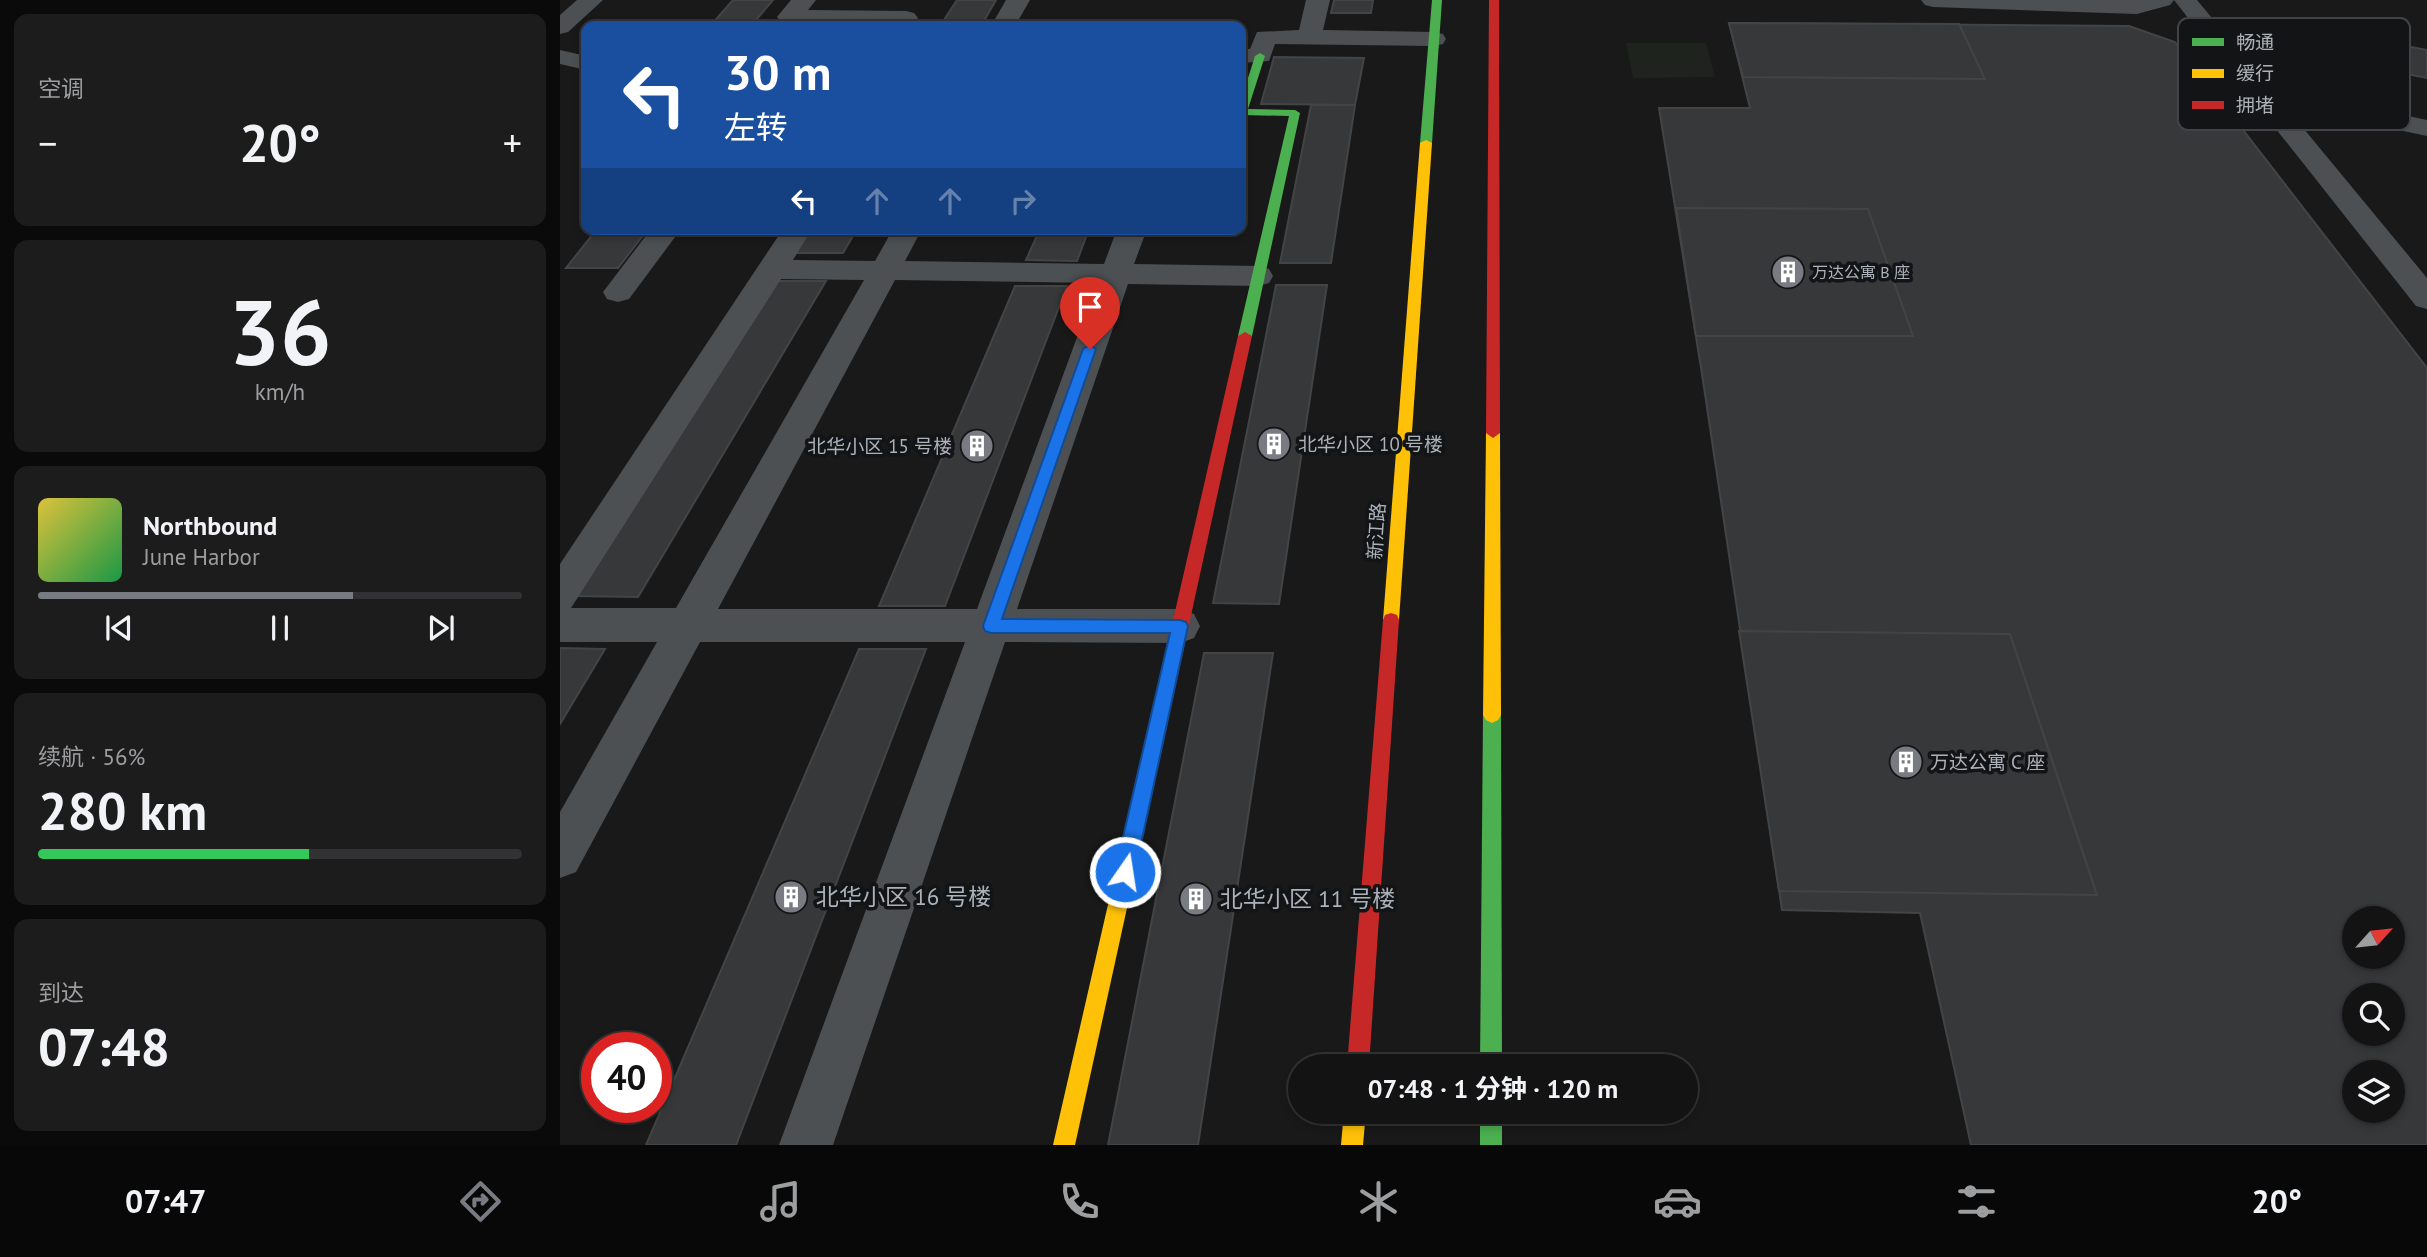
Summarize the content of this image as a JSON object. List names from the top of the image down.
{
  "streets": {
    "main road": ["新江路"]
  },
  "places": {
    "building": [
      "万达公寓 B 座",
      "北华小区 10 号楼",
      "北华小区 15 号楼",
      "万达公寓 C 座",
      "北华小区 16 号楼",
      "北华小区 11 号楼"
    ]
  },
  "legend": ["畅通", "缓行", "拥堵"],
  "north": "top right",
  "page": {
    "tile": [
      "空调",
      ["36", "km/h"],
      ["续航 · 56%", "280 km"],
      ["到达", "07:48"]
    ],
    "turn": ["30 m", "左转"],
    "heat": ["−", "20°", "+"],
    "song": ["Northbound", "June Harbor"],
    "limit": "40",
    "trip": "07:48 · 1 分钟 · 120 m",
    "tabs": ["07:47", "20°"]
  }
}
